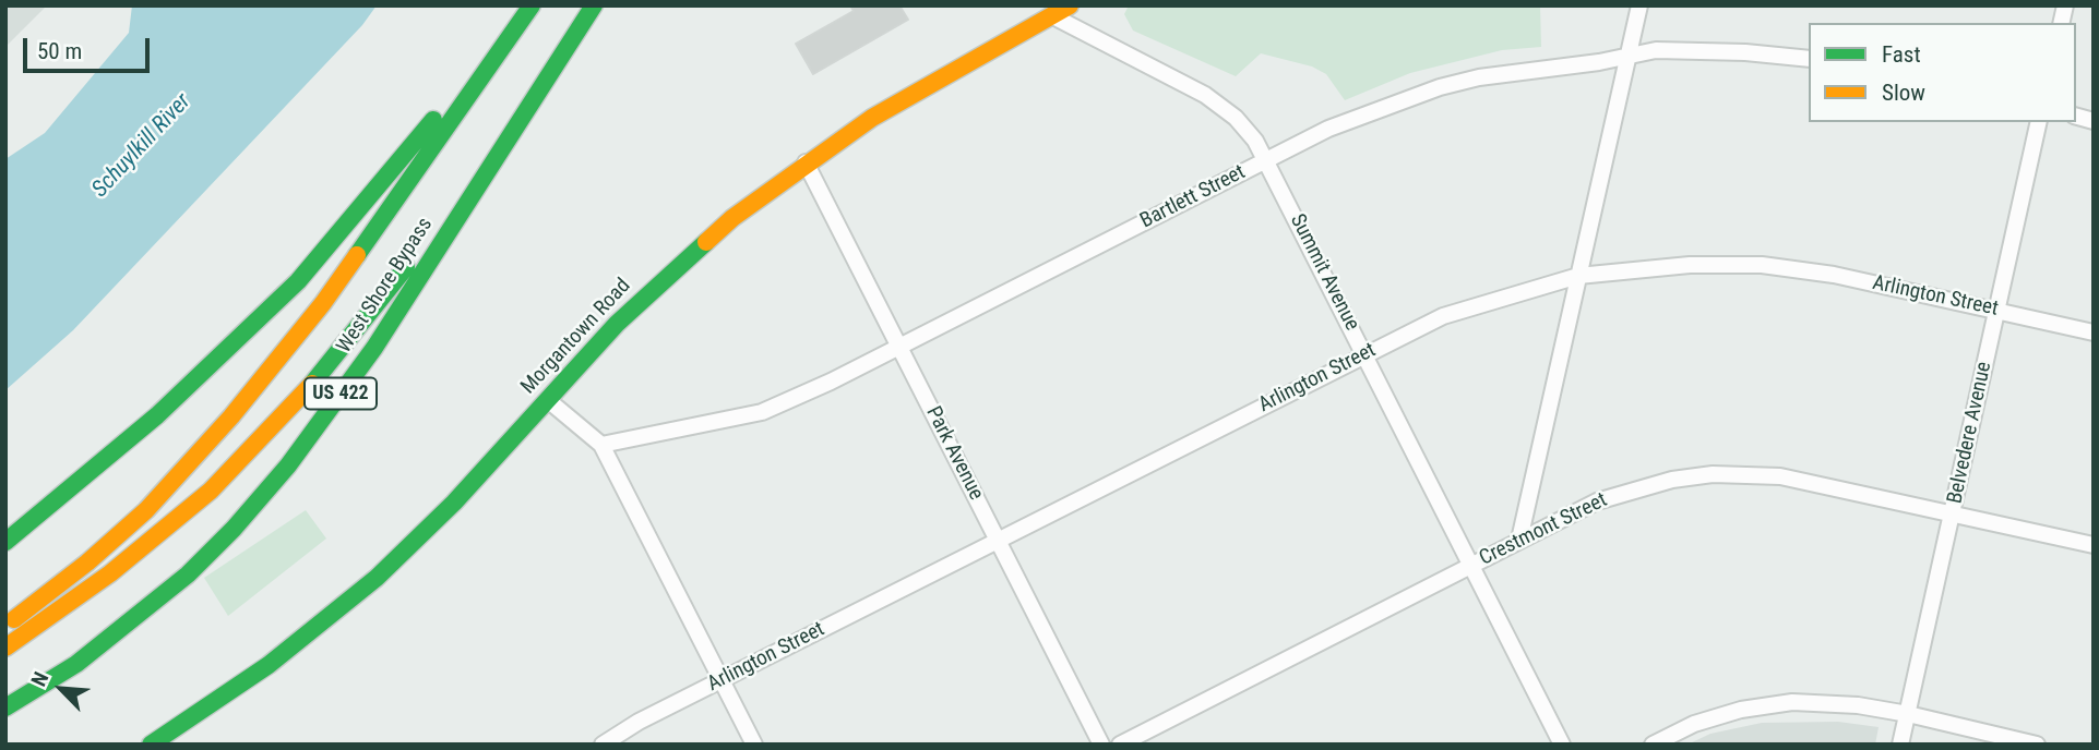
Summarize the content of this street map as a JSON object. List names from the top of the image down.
{
  "streets": {
    "main road": ["West Shore Bypass", "Morgantown Road", "US 422"],
    "street": [
      "Bartlett Street",
      "Summit Avenue",
      "Arlington Street",
      "Belvedere Avenue",
      "Park Avenue",
      "Crestmont Street"
    ]
  },
  "crossings": [
    ["Bartlett Street", "Summit Avenue"],
    ["Bartlett Street", "Park Avenue"],
    ["Summit Avenue", "Arlington Street"],
    ["Summit Avenue", "Morgantown Road"],
    ["Summit Avenue", "Crestmont Street"],
    ["Arlington Street", "Belvedere Avenue"],
    ["Arlington Street", "Park Avenue"],
    ["Morgantown Road", "Park Avenue"],
    ["Belvedere Avenue", "Crestmont Street"]
  ],
  "water": ["Schuylkill River"],
  "legend": ["Fast", "Slow"],
  "scale_bar": "50 m",
  "north": "top left"
}
